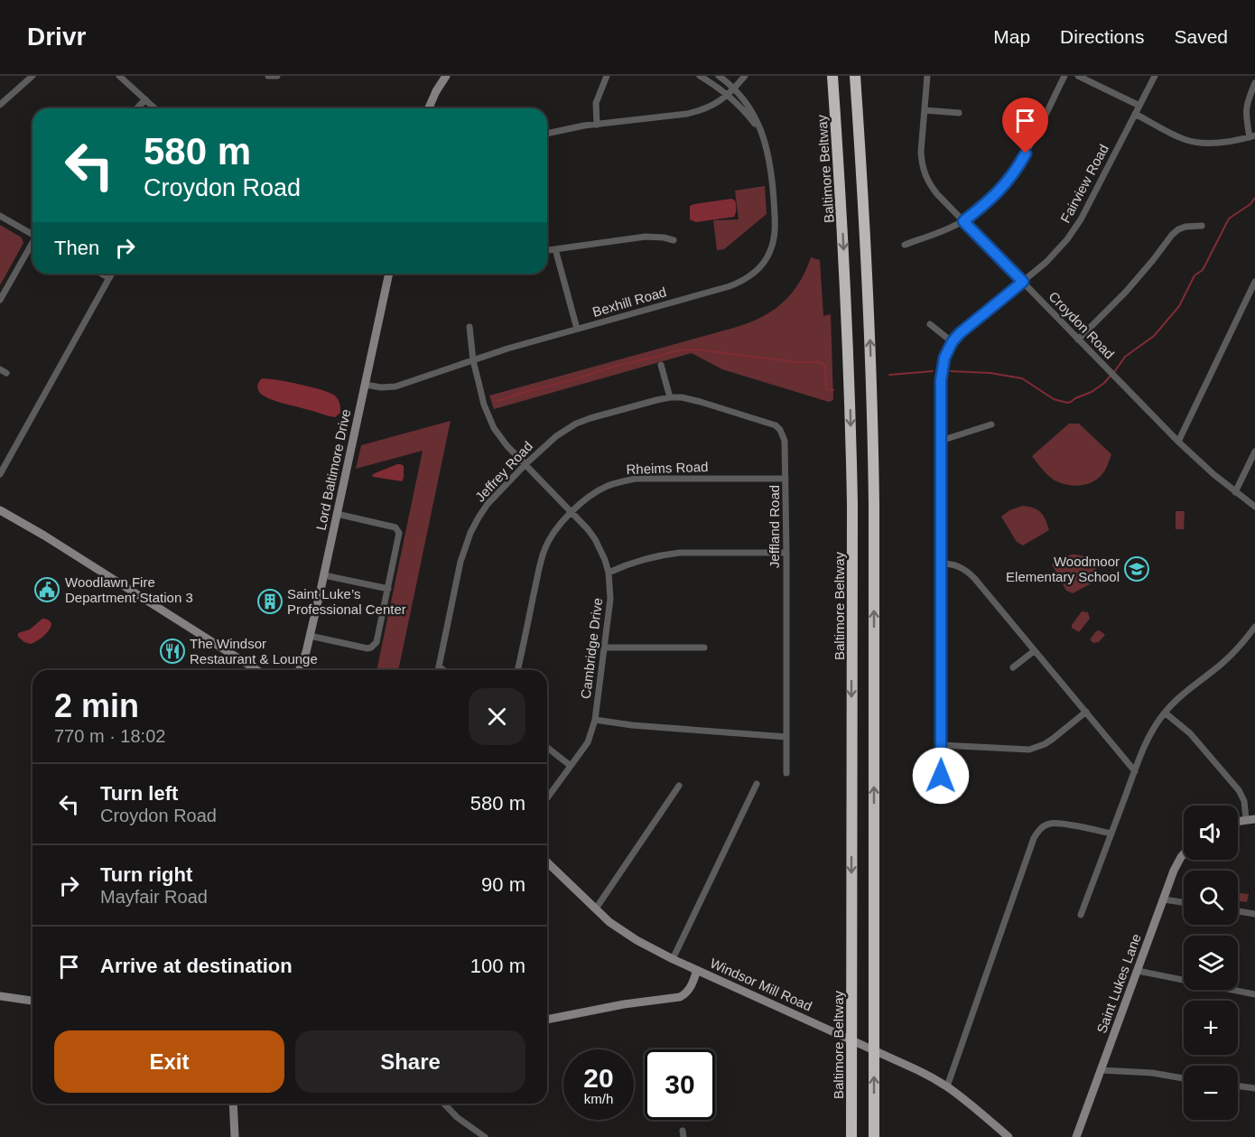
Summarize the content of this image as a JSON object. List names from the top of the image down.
{
  "streets": {
    "highway": ["Baltimore Beltway"],
    "main road": ["Lord Baltimore Drive", "Saint Lukes Lane", "Windsor Mill Road"],
    "street": [
      "Fairview Road",
      "Bexhill Road",
      "Croydon Road",
      "Rheims Road",
      "Jeffrey Road",
      "Jeffland Road",
      "Cambridge Drive"
    ]
  },
  "crossings": [
    ["Fairview Road", "Croydon Road"],
    ["Bexhill Road", "Lord Baltimore Drive"],
    ["Bexhill Road", "Cambridge Drive"],
    ["Rheims Road", "Jeffland Road"],
    ["Rheims Road", "Cambridge Drive"],
    ["Jeffrey Road", "Jeffland Road"],
    ["Jeffrey Road", "Cambridge Drive"]
  ],
  "places": {
    "school or university": ["Woodmoor Elementary School"],
    "public building": ["Woodlawn Fire Department Station 3"],
    "building": ["Saint Luke’s Professional Center"],
    "restaurant": ["The Windsor Restaurant & Lounge"]
  },
  "page": {
    "header": "Drivr",
    "nav": ["Map", "Directions", "Saved"],
    "turn": ["580 m", "Croydon Road"],
    "then": "Then",
    "heading": ["2 min", "770 m · 18:02"],
    "list": [
      {
        "name": "Turn left",
        "note": "Croydon Road",
        "value": "580 m"
      },
      {
        "name": "Turn right",
        "note": "Mayfair Road",
        "value": "90 m"
      },
      {
        "name": "Arrive at destination",
        "value": "100 m"
      }
    ],
    "map_buttons": ["+", "−"],
    "buttons": ["Exit", "Share"],
    "speed": "20 km/h",
    "limit": "30"
  }
}
